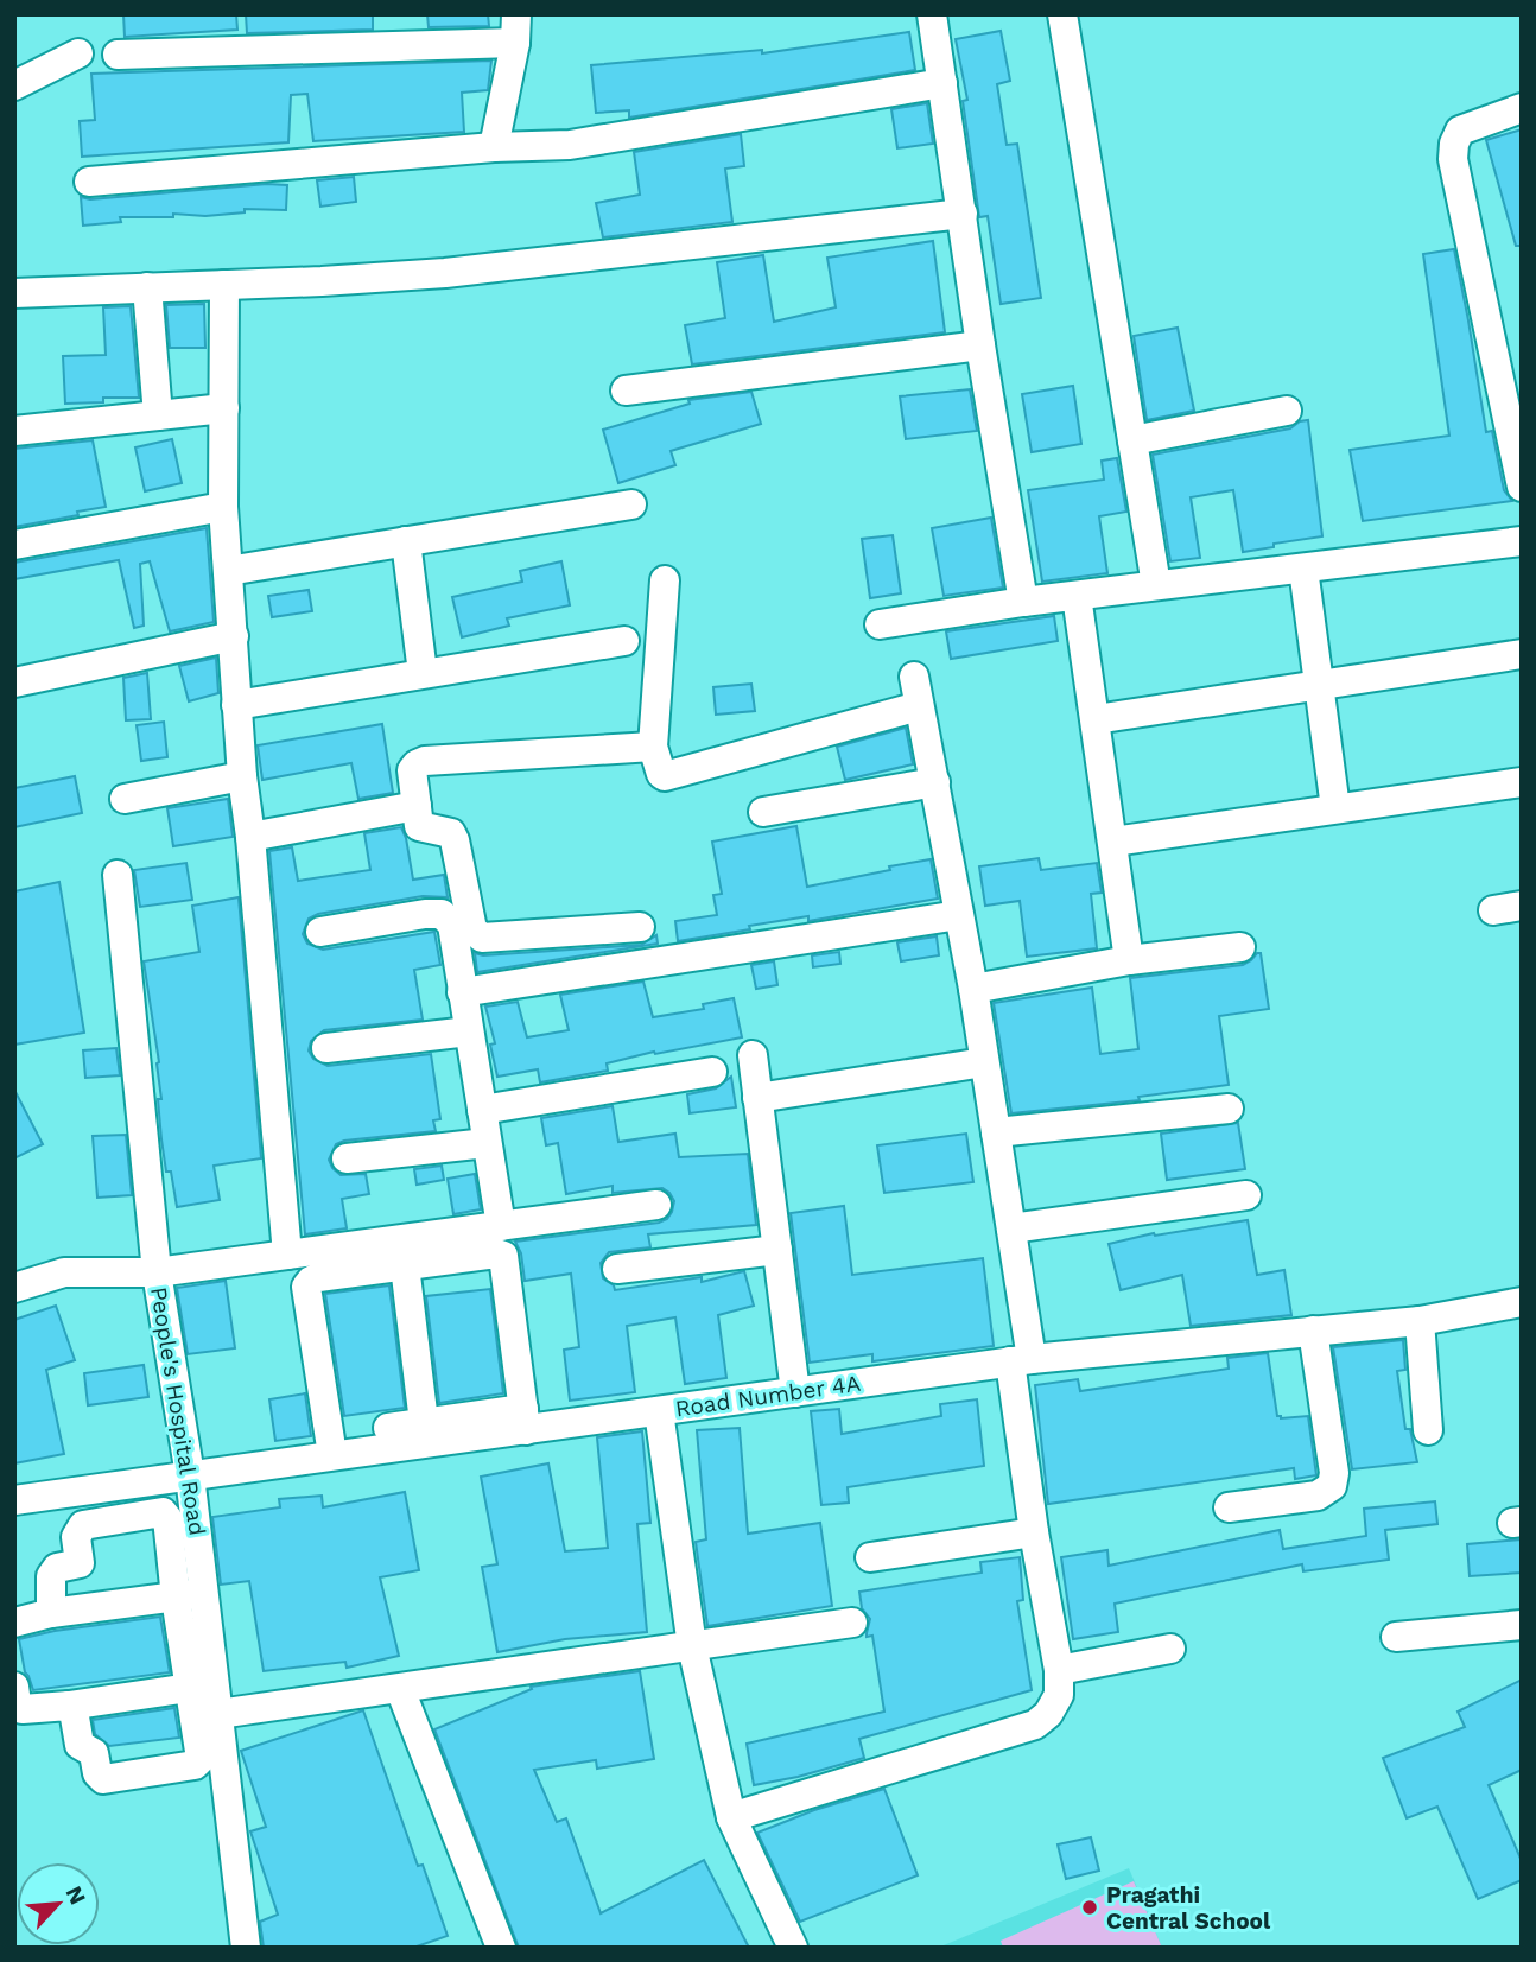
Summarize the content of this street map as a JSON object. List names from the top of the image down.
{
  "streets": {
    "street": ["Road Number 4A", "People's Hospital Road"]
  },
  "crossings": [
    ["Road Number 4A", "People's Hospital Road"]
  ],
  "places": ["Pragathi Central School"],
  "north": "top right"
}
